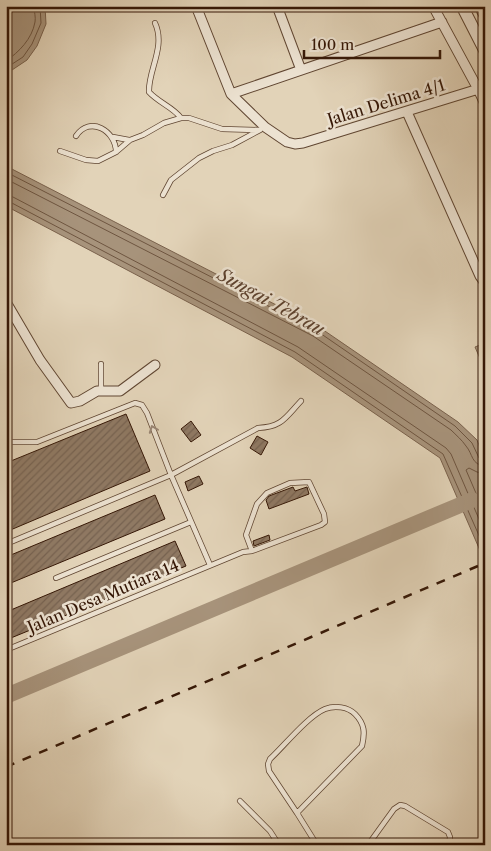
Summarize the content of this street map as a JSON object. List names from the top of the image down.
{
  "streets": {
    "street": ["Jalan Delima 4/1"],
    "lane": ["Jalan Desa Mutiara 14"]
  },
  "water": ["Sungai Tebrau"],
  "scale_bar": "100 m"
}
